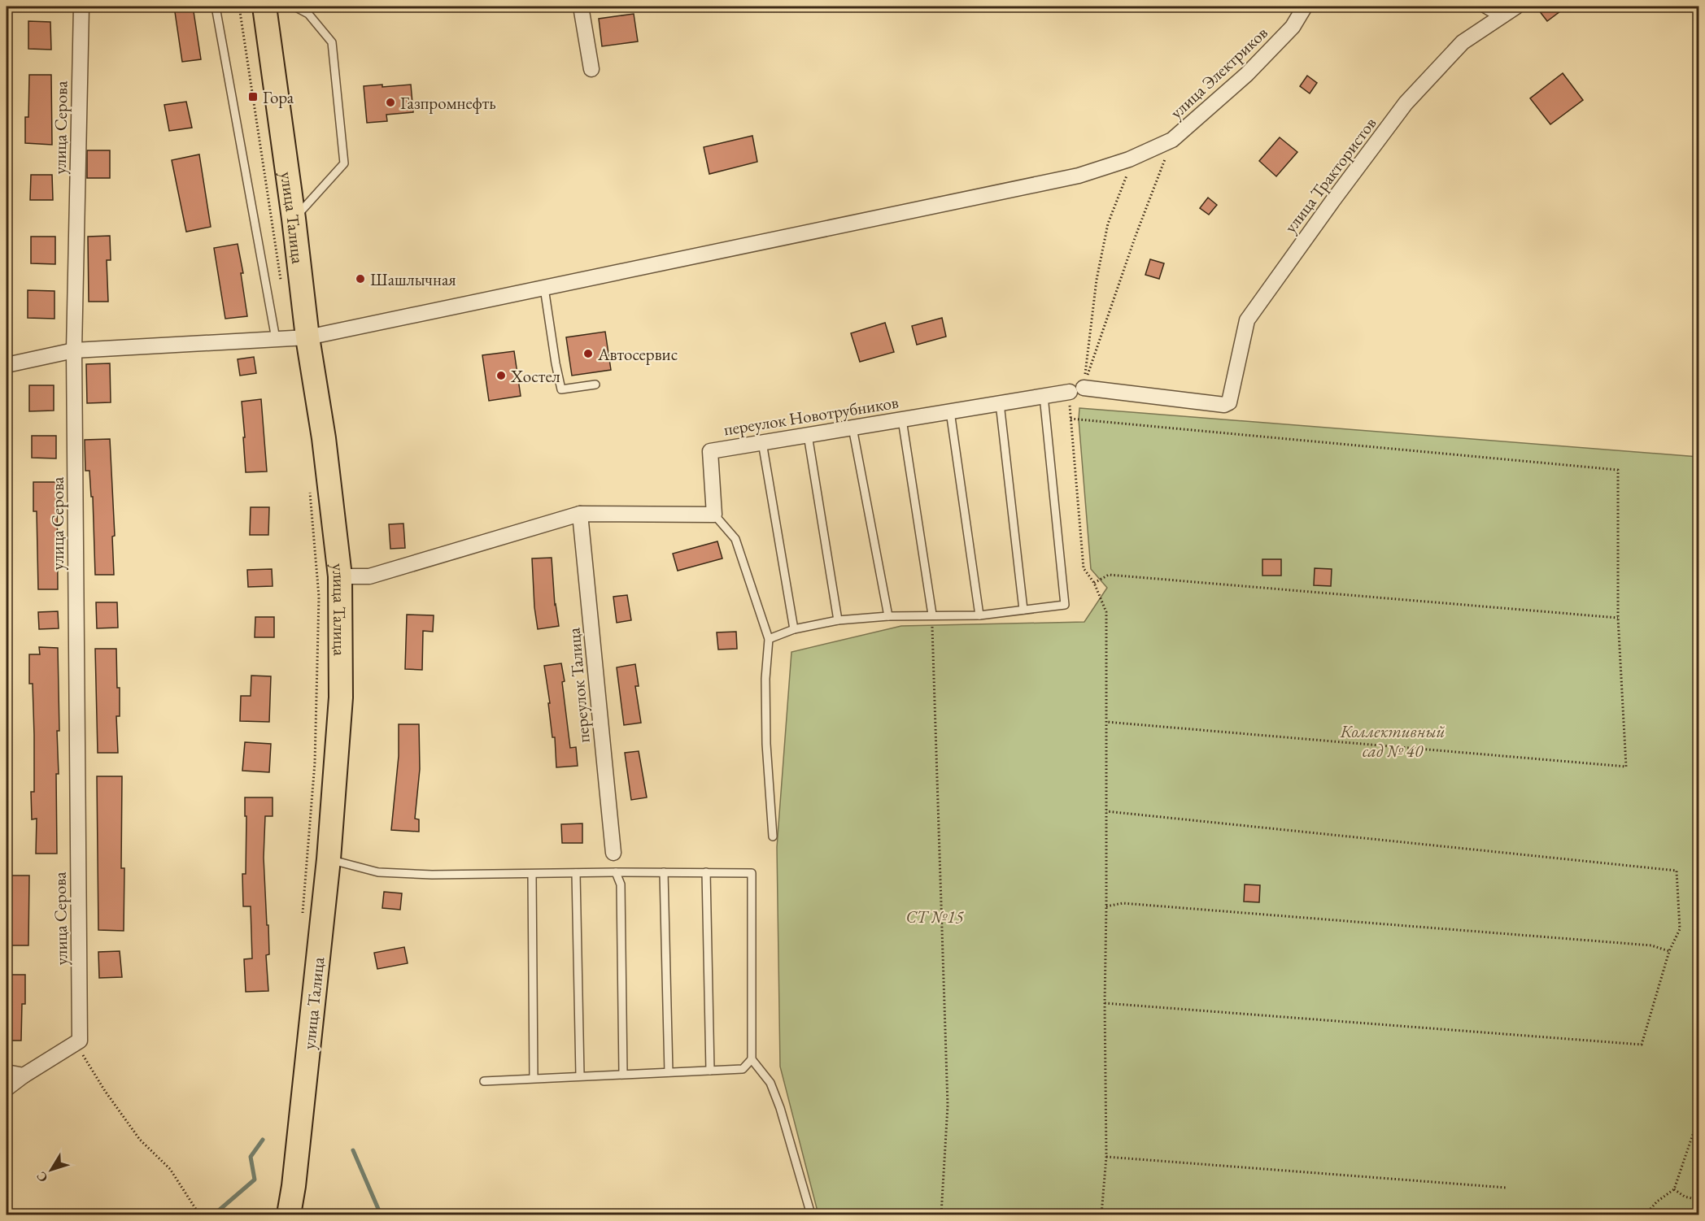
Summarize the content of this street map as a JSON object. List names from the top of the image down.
{
  "streets": {
    "main road": ["улица Талица"],
    "street": [
      "улица Электриков",
      "улица Серова",
      "улица Трактористов",
      "переулок Новотрубников",
      "переулок Талица"
    ]
  },
  "crossings": [
    ["улица Электриков", "улица Серова"],
    ["улица Электриков", "улица Талица"],
    ["улица Трактористов", "переулок Новотрубников"]
  ],
  "parks": ["Коллективный сад № 40", "СТ №15"],
  "places": {
    "transit": ["Гора"],
    "other": [
      "Газпромнефть",
      "Шашлычная",
      "Автосервис",
      "Хостел"
    ]
  },
  "north": "bottom left"
}
